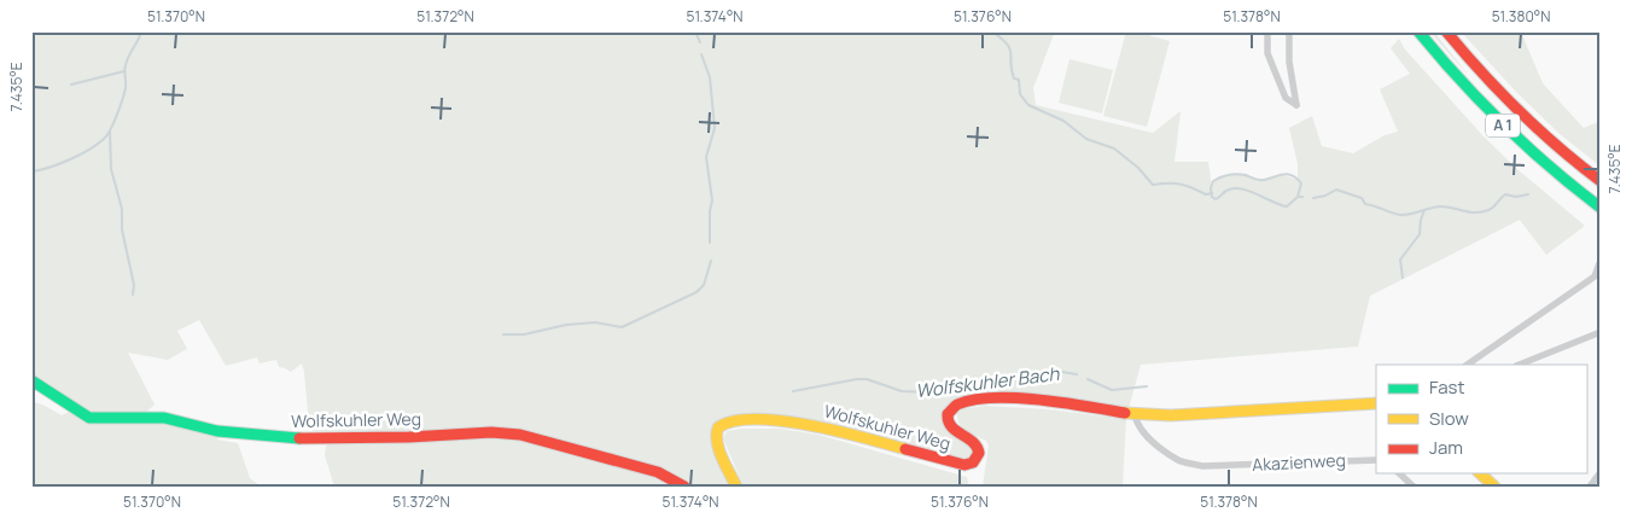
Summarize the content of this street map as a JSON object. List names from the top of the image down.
{
  "streets": {
    "main road": ["A 1", "Wolfskuhler Weg"],
    "street": ["Akazienweg"]
  },
  "crossings": [
    ["Wolfskuhler Weg", "Akazienweg"]
  ],
  "water": ["Wolfskuhler Bach"],
  "legend": ["Fast", "Slow", "Jam"],
  "coordinates": [
    "51.370°N",
    "51.372°N",
    "51.374°N",
    "51.376°N",
    "51.378°N",
    "51.380°N",
    "7.435°E"
  ]
}
